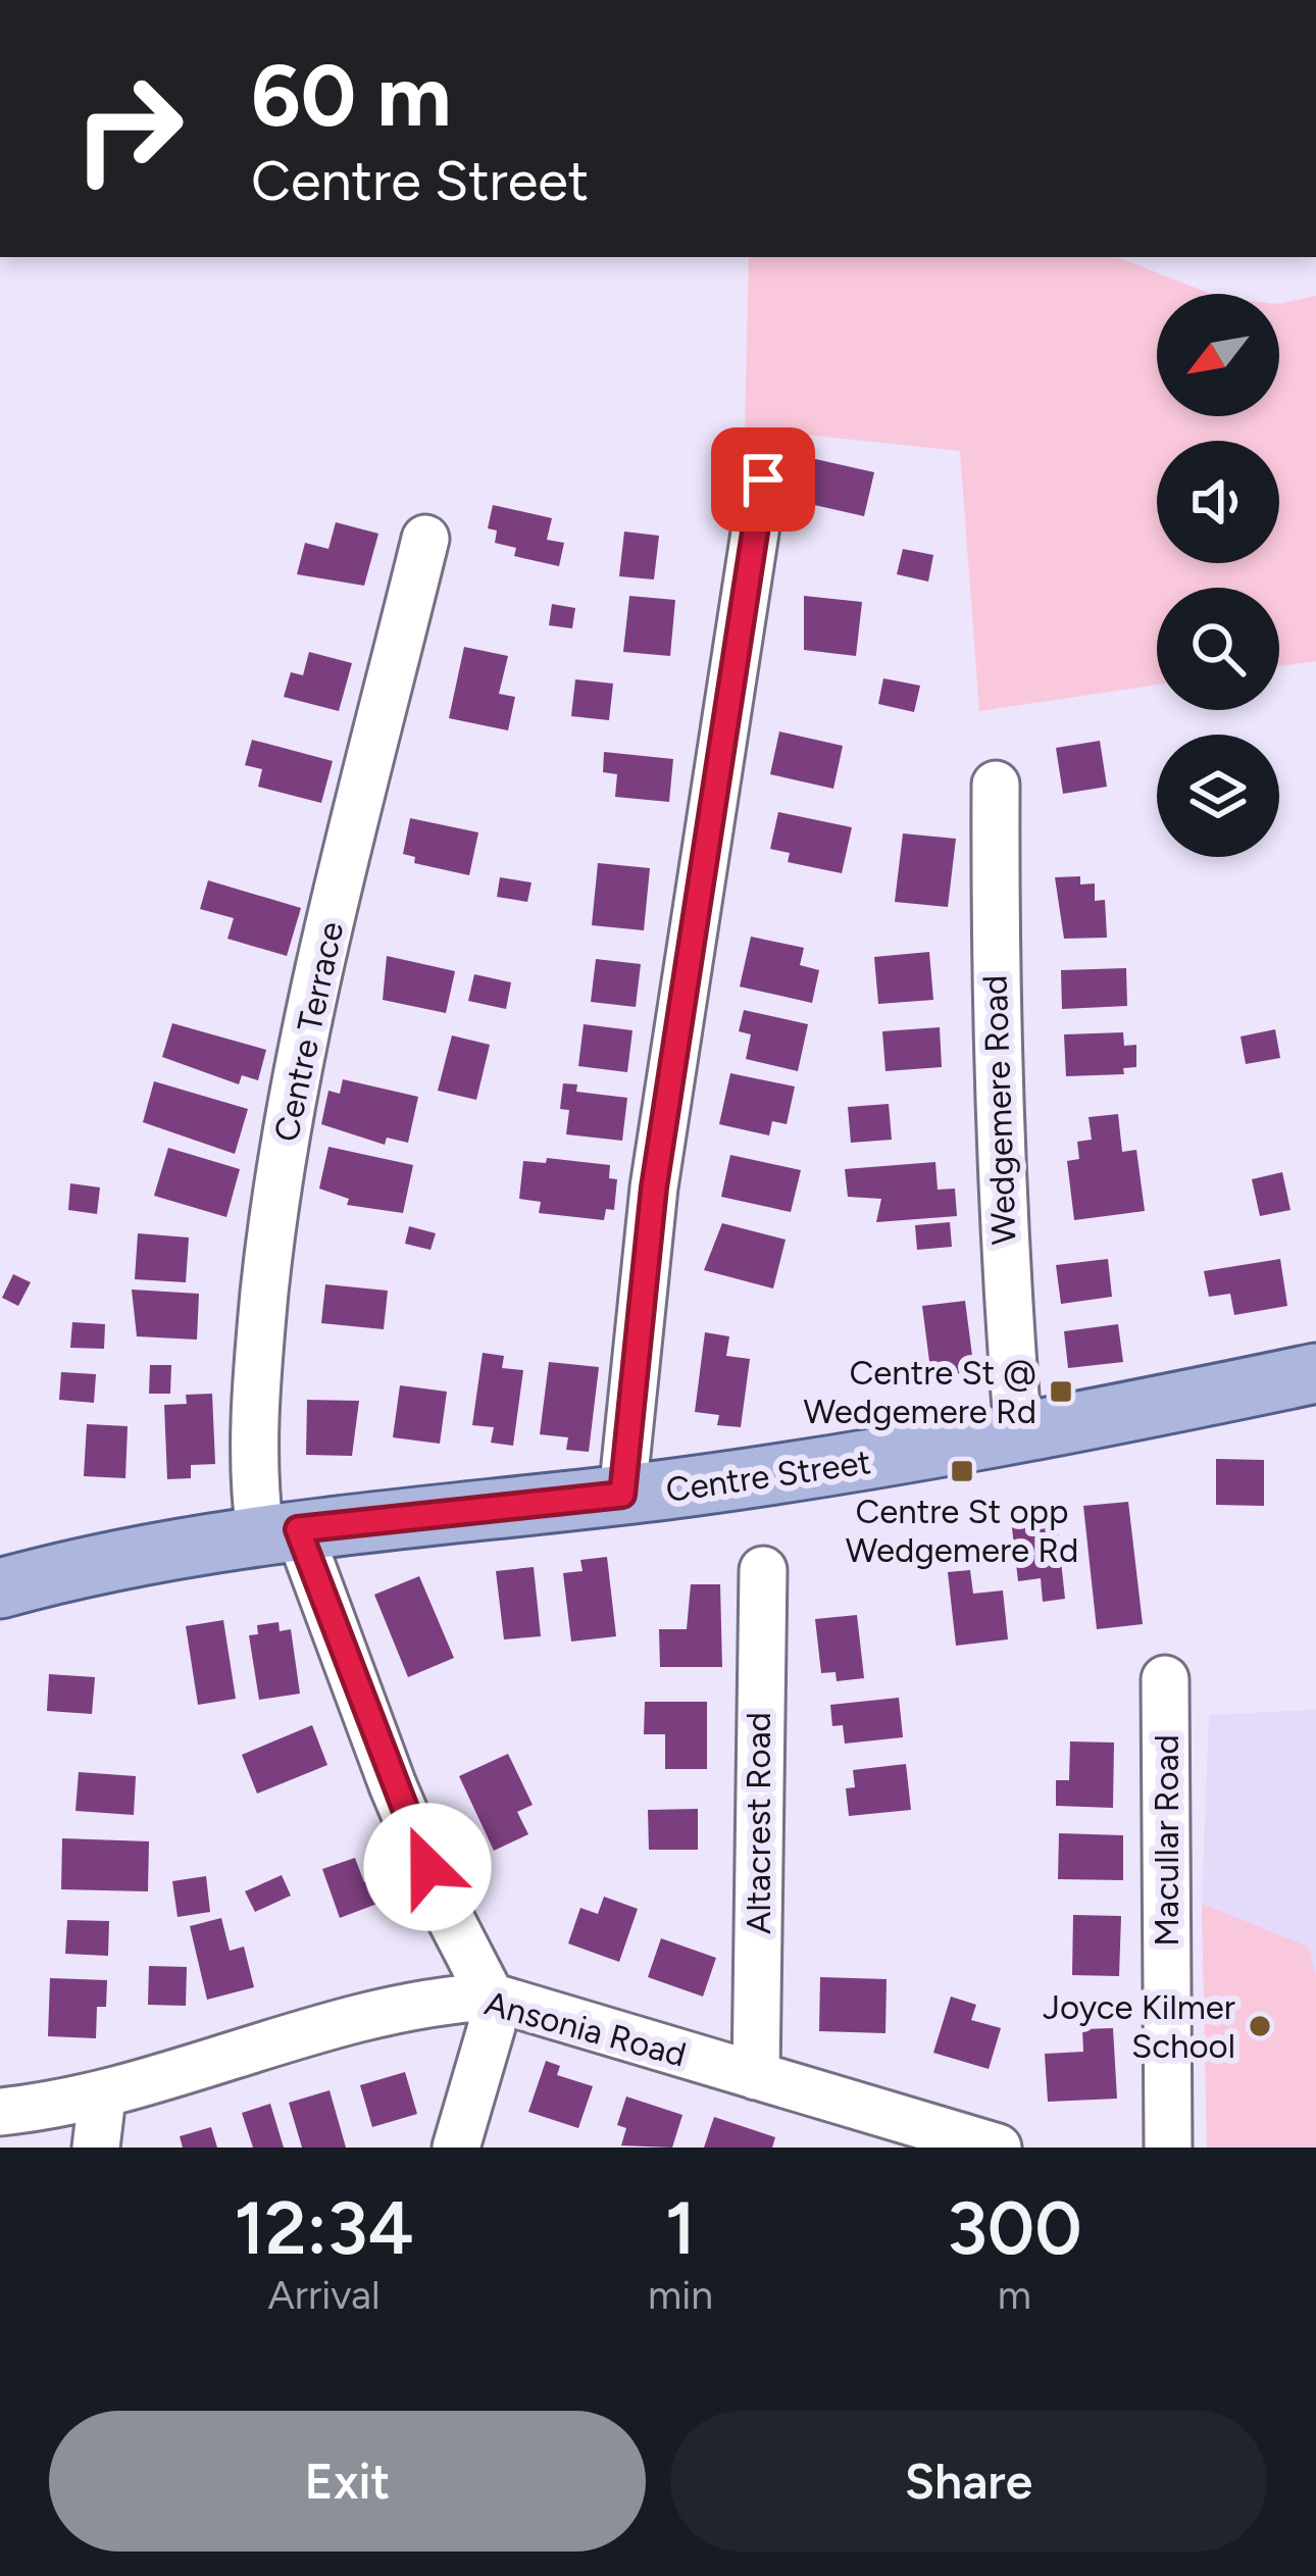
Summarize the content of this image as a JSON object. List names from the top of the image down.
{
  "streets": {
    "main road": ["Centre Street"],
    "street": [
      "Centre Terrace",
      "Wedgemere Road",
      "Altacrest Road",
      "Macullar Road",
      "Ansonia Road"
    ]
  },
  "crossings": [
    ["Centre Terrace", "Centre Street"],
    ["Centre Terrace", "Ansonia Road"],
    ["Wedgemere Road", "Centre Street"],
    ["Altacrest Road", "Ansonia Road"]
  ],
  "places": {
    "transit": ["Centre St @ Wedgemere Rd", "Centre St opp Wedgemere Rd"],
    "other": ["Joyce Kilmer School"]
  },
  "north": "bottom left",
  "page": {
    "turn": ["60 m", "Centre Street"],
    "eta": [
      "12:34",
      "Arrival",
      "1",
      "min",
      "300",
      "m"
    ],
    "buttons": ["Exit", "Share"]
  }
}
